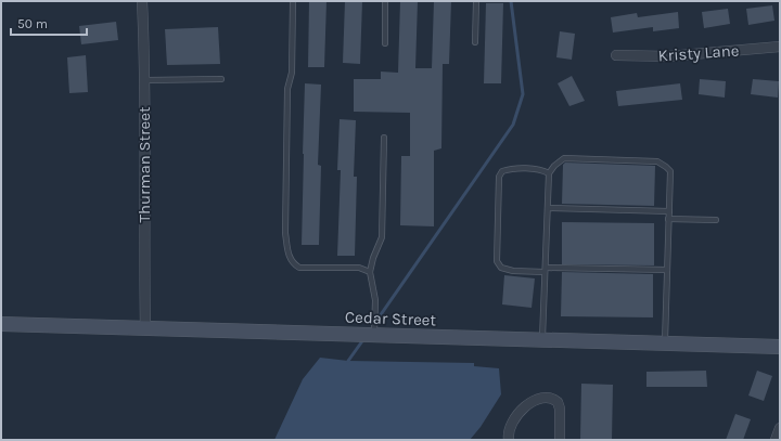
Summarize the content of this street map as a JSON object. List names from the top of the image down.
{
  "streets": {
    "street": ["Kristy Lane", "Thurman Street", "Cedar Street"]
  },
  "crossings": [
    ["Thurman Street", "Cedar Street"]
  ],
  "scale_bar": "50 m"
}
